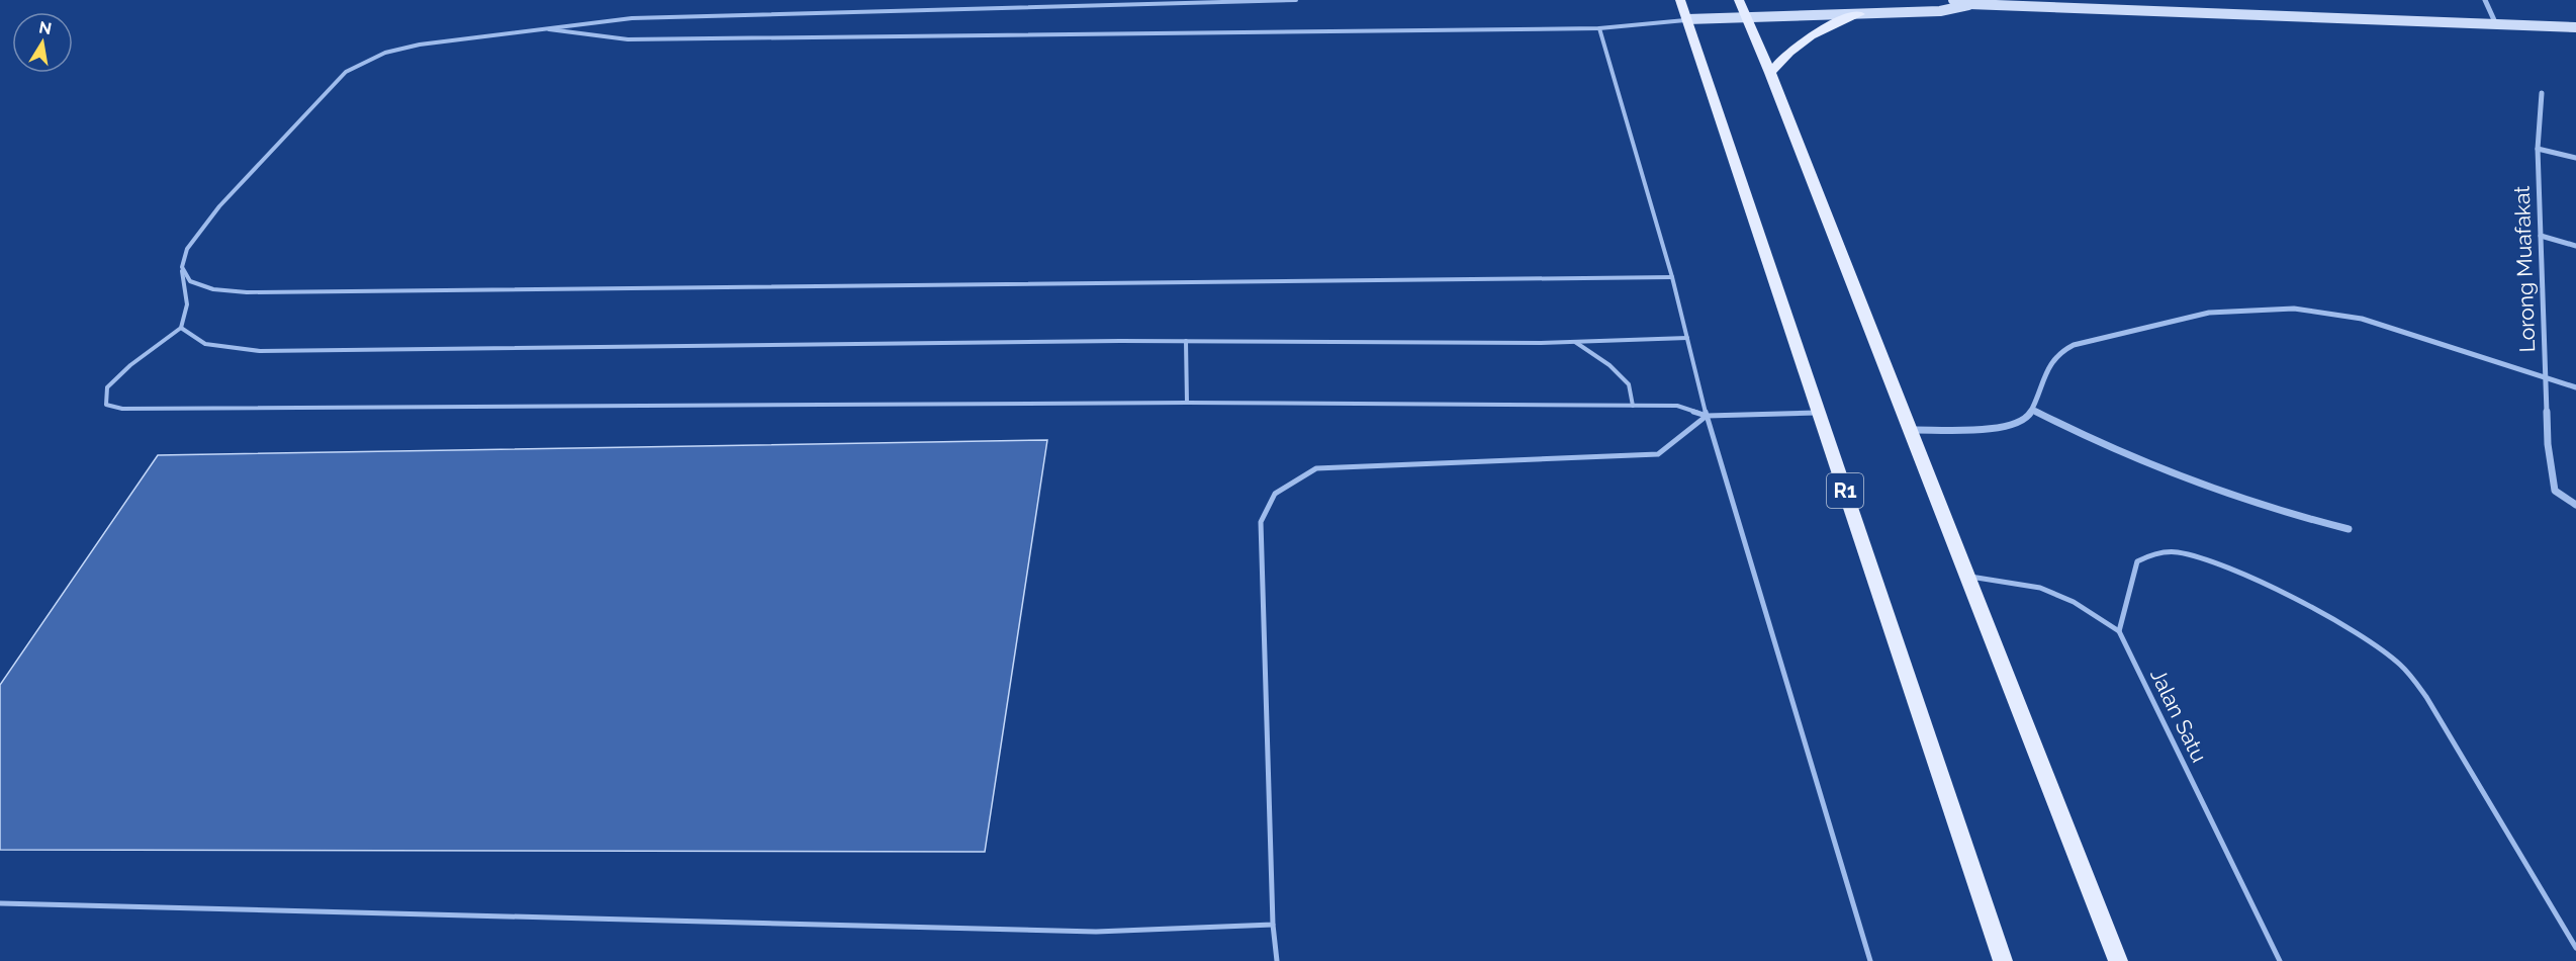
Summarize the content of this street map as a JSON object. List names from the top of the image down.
{
  "streets": {
    "main road": ["R1"],
    "street": ["Lorong Muafakat"],
    "lane": ["Jalan Satu"]
  },
  "north": "top"
}
